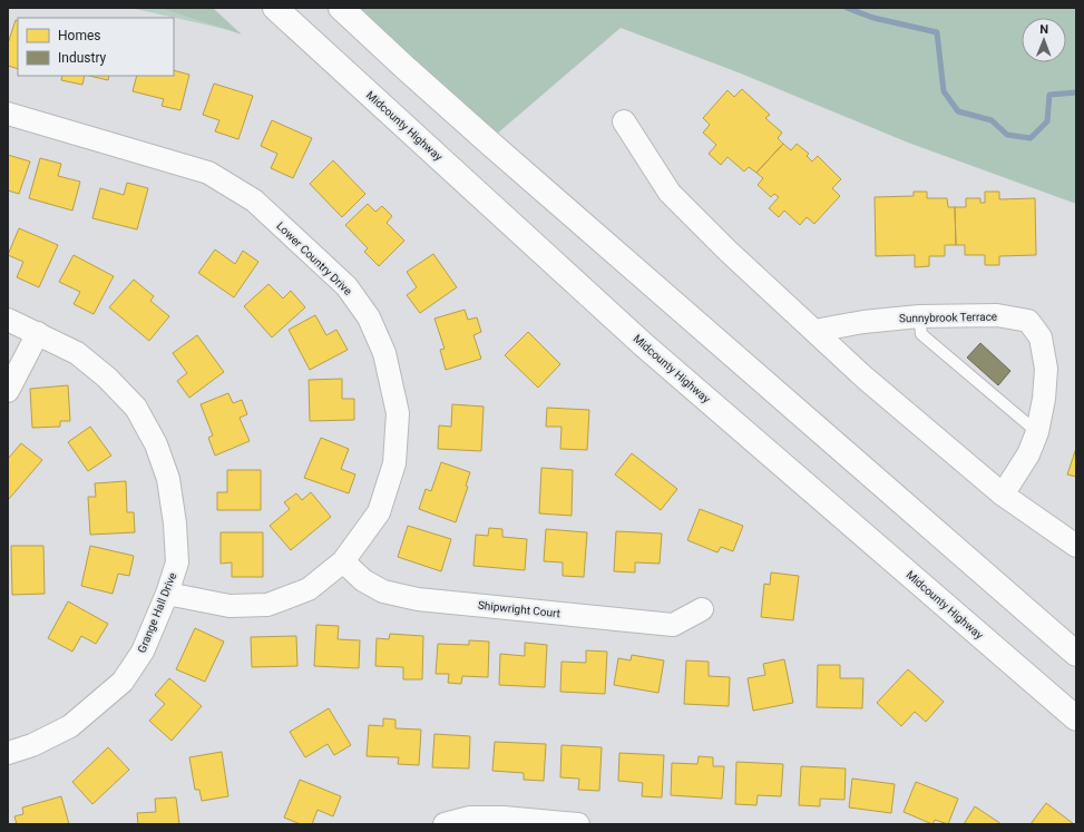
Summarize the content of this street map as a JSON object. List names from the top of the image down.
{
  "streets": {
    "main road": ["Midcounty Highway"],
    "street": [
      "Lower Country Drive",
      "Sunnybrook Terrace",
      "Shipwright Court",
      "Grange Hall Drive"
    ]
  },
  "crossings": [
    ["Lower Country Drive", "Shipwright Court"],
    ["Lower Country Drive", "Grange Hall Drive"]
  ],
  "legend": ["Homes", "Industry"],
  "north": "top"
}
